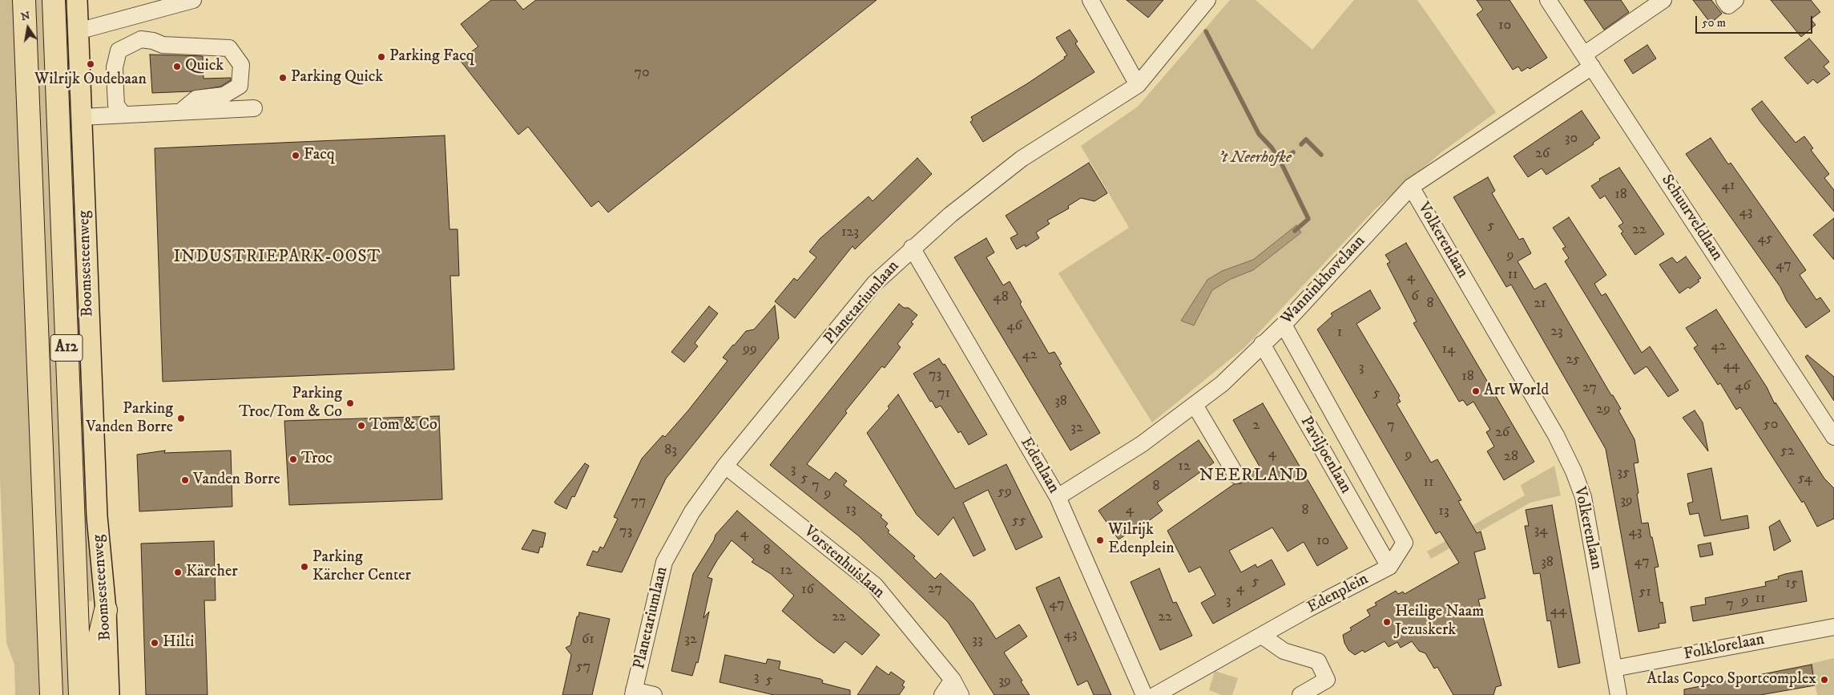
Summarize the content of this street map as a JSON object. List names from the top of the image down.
{
  "streets": {
    "highway": ["A12"],
    "main road": ["Boomsesteenweg"],
    "street": [
      "Schuurveldlaan",
      "Volkerenlaan",
      "Wanninkhovelaan",
      "Planetariumlaan",
      "Paviljoenlaan",
      "Edenlaan",
      "Vorstenhuislaan",
      "Edenplein",
      "Folklorelaan"
    ]
  },
  "crossings": [
    ["Schuurveldlaan", "Wanninkhovelaan"],
    ["Volkerenlaan", "Wanninkhovelaan"],
    ["Volkerenlaan", "Folklorelaan"],
    ["Wanninkhovelaan", "Paviljoenlaan"],
    ["Wanninkhovelaan", "Edenlaan"],
    ["Planetariumlaan", "Edenlaan"],
    ["Planetariumlaan", "Vorstenhuislaan"],
    ["Paviljoenlaan", "Edenplein"]
  ],
  "districts": ["INDUSTRIEPARK-OOST", "NEERLAND"],
  "parks": ["'t Neerhofke"],
  "places": [
    "Parking Facq",
    "Wilrijk Oudebaan",
    "Quick",
    "Parking Quick",
    "Facq",
    "Art World",
    "Parking Troc/Tom & Co",
    "Parking Vanden Borre",
    "Tom & Co",
    "Troc",
    "Vanden Borre",
    "Wilrijk Edenplein",
    "Parking Kärcher Center",
    "Kärcher",
    "Heilige Naam Jezuskerk",
    "Hilti",
    "Atlas Copco Sportcomplex"
  ],
  "house_numbers": [
    "10",
    "70",
    "30",
    "26",
    "41",
    "18",
    "43",
    "5",
    "22",
    "123",
    "45",
    "9",
    "47",
    "11",
    "4",
    "6",
    "48",
    "8",
    "21",
    "46",
    "23",
    "1",
    "42",
    "99",
    "14",
    "42",
    "25",
    "44",
    "3",
    "73",
    "18",
    "46",
    "27",
    "71",
    "5",
    "38",
    "29",
    "50",
    "2",
    "7",
    "32",
    "26",
    "83",
    "52",
    "4",
    "9",
    "28",
    "12",
    "3",
    "35",
    "5",
    "54",
    "11",
    "7",
    "8",
    "59",
    "9",
    "39",
    "77",
    "13",
    "4",
    "8",
    "13",
    "55",
    "34",
    "73",
    "43",
    "4",
    "10",
    "8",
    "47",
    "38",
    "12",
    "5",
    "15",
    "4",
    "27",
    "16",
    "51",
    "11",
    "3",
    "9",
    "47",
    "7",
    "44",
    "22",
    "22",
    "43",
    "61",
    "32",
    "33",
    "57",
    "3",
    "5",
    "39"
  ],
  "scale_bar": "50 m",
  "north": "top"
}
